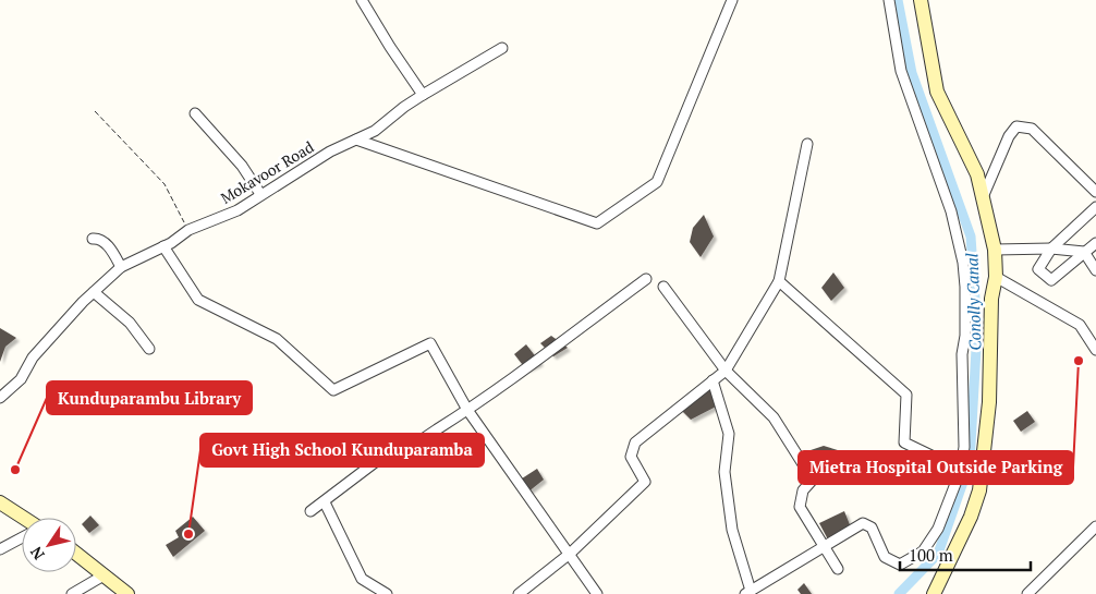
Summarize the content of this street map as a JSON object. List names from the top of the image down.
{
  "streets": {
    "street": ["Mokavoor Road"]
  },
  "water": ["Conolly Canal"],
  "places": ["Mietra Hospital Outside Parking", "Kunduparambu Library", "Govt High School Kunduparamba"],
  "scale_bar": "100 m",
  "north": "bottom left"
}
